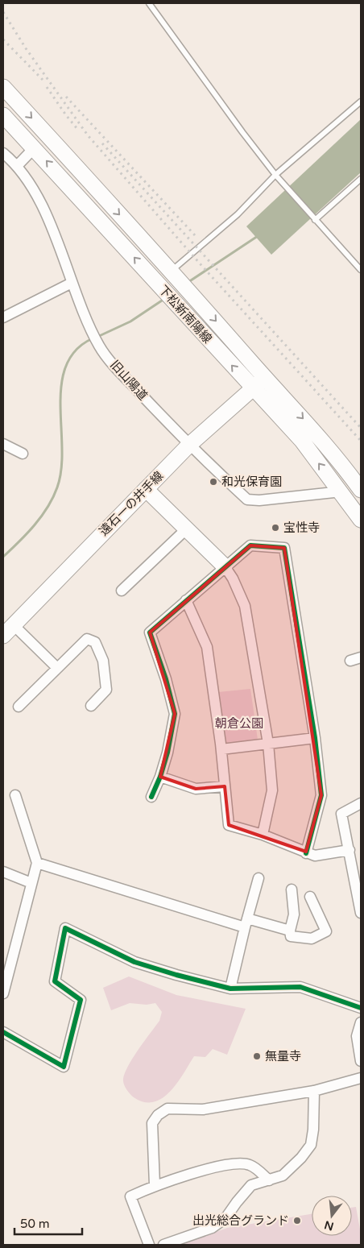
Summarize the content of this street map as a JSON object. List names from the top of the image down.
{
  "streets": {
    "main road": ["下松新南陽線", "遠石一の井手線"],
    "street": ["旧山陽道"]
  },
  "crossings": [
    ["下松新南陽線", "旧山陽道"],
    ["下松新南陽線", "遠石一の井手線"],
    ["旧山陽道", "遠石一の井手線"]
  ],
  "parks": ["朝倉公園"],
  "places": [
    "和光保育園",
    "宝性寺",
    "無量寺",
    "出光総合グランド"
  ],
  "scale_bar": "50 m",
  "north": "bottom"
}
